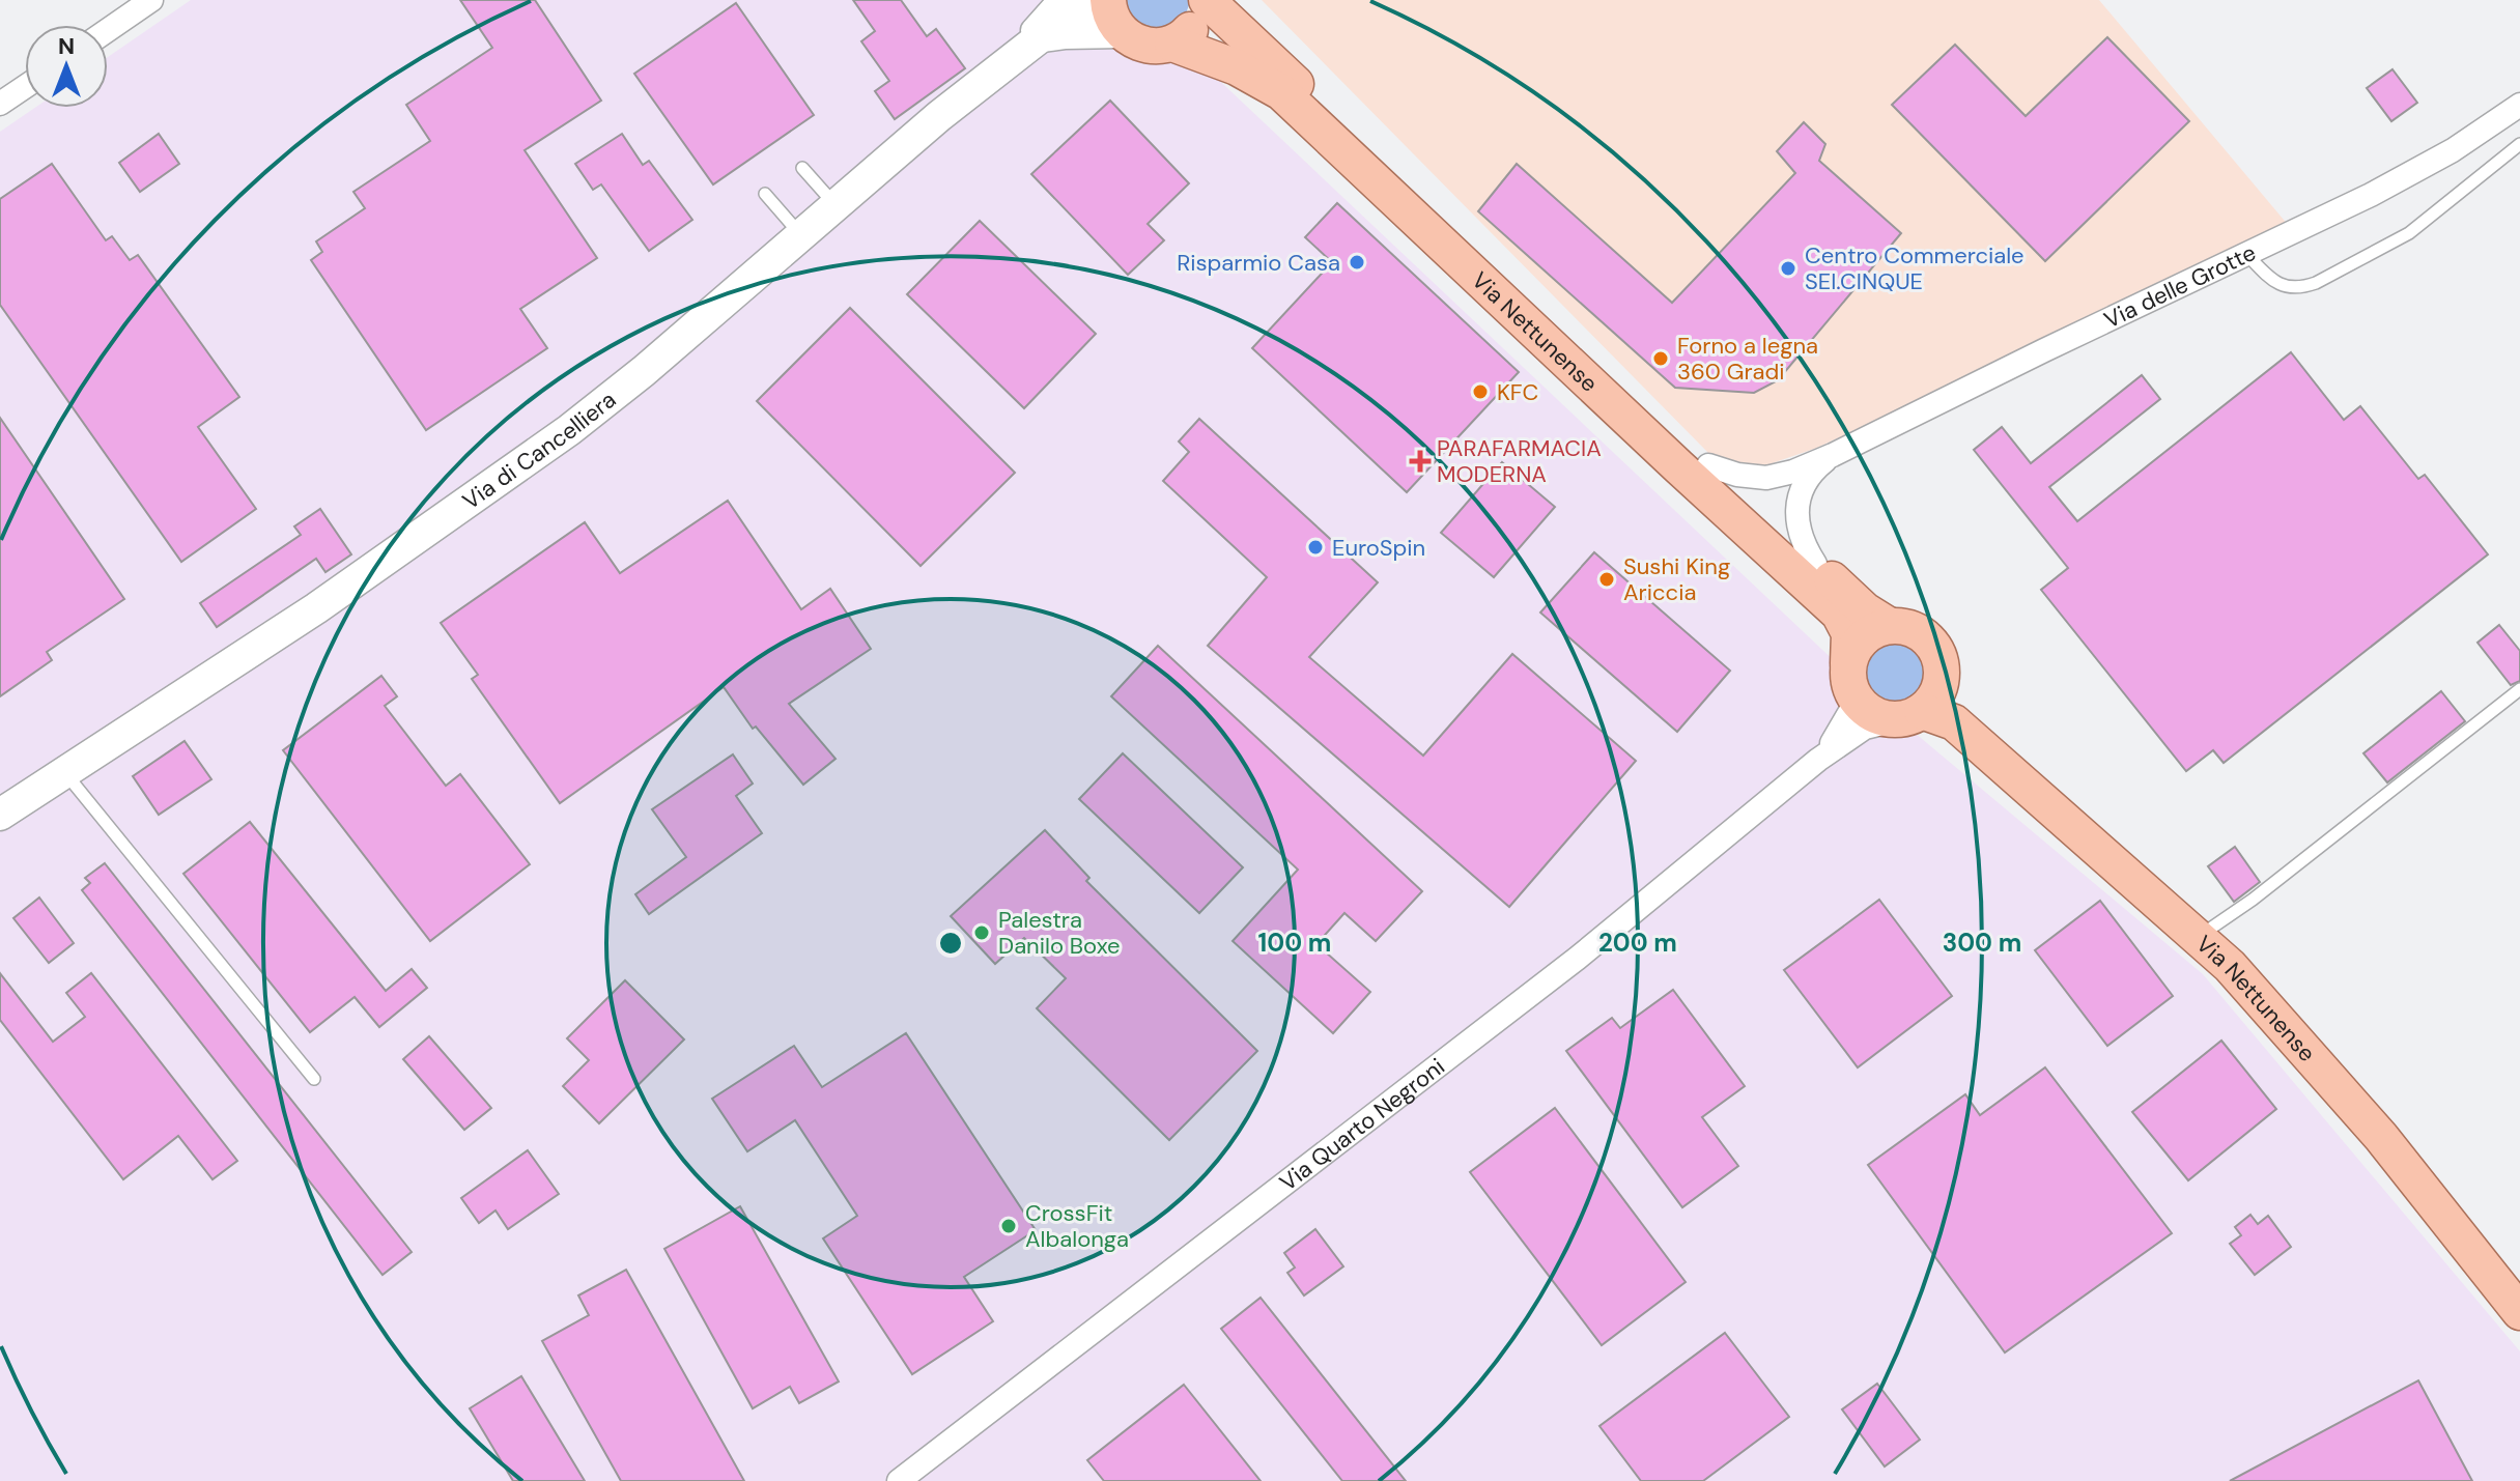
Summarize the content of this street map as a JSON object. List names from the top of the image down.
{
  "streets": {
    "main road": ["Via Nettunense"],
    "street": ["Via delle Grotte", "Via di Cancelliera", "Via Quarto Negroni"]
  },
  "crossings": [
    ["Via delle Grotte", "Via Nettunense"],
    ["Via Nettunense", "Via Quarto Negroni"]
  ],
  "places": {
    "other": [
      "Risparmio Casa",
      "Centro Commerciale SEI.CINQUE",
      "Forno a legna 360 Gradi",
      "KFC",
      "EuroSpin",
      "Sushi King Ariccia",
      "Palestra Danilo Boxe",
      "CrossFit Albalonga"
    ],
    "health": ["PARAFARMACIA MODERNA"]
  },
  "north": "top",
  "rings": ["100 m", "200 m", "300 m"]
}
